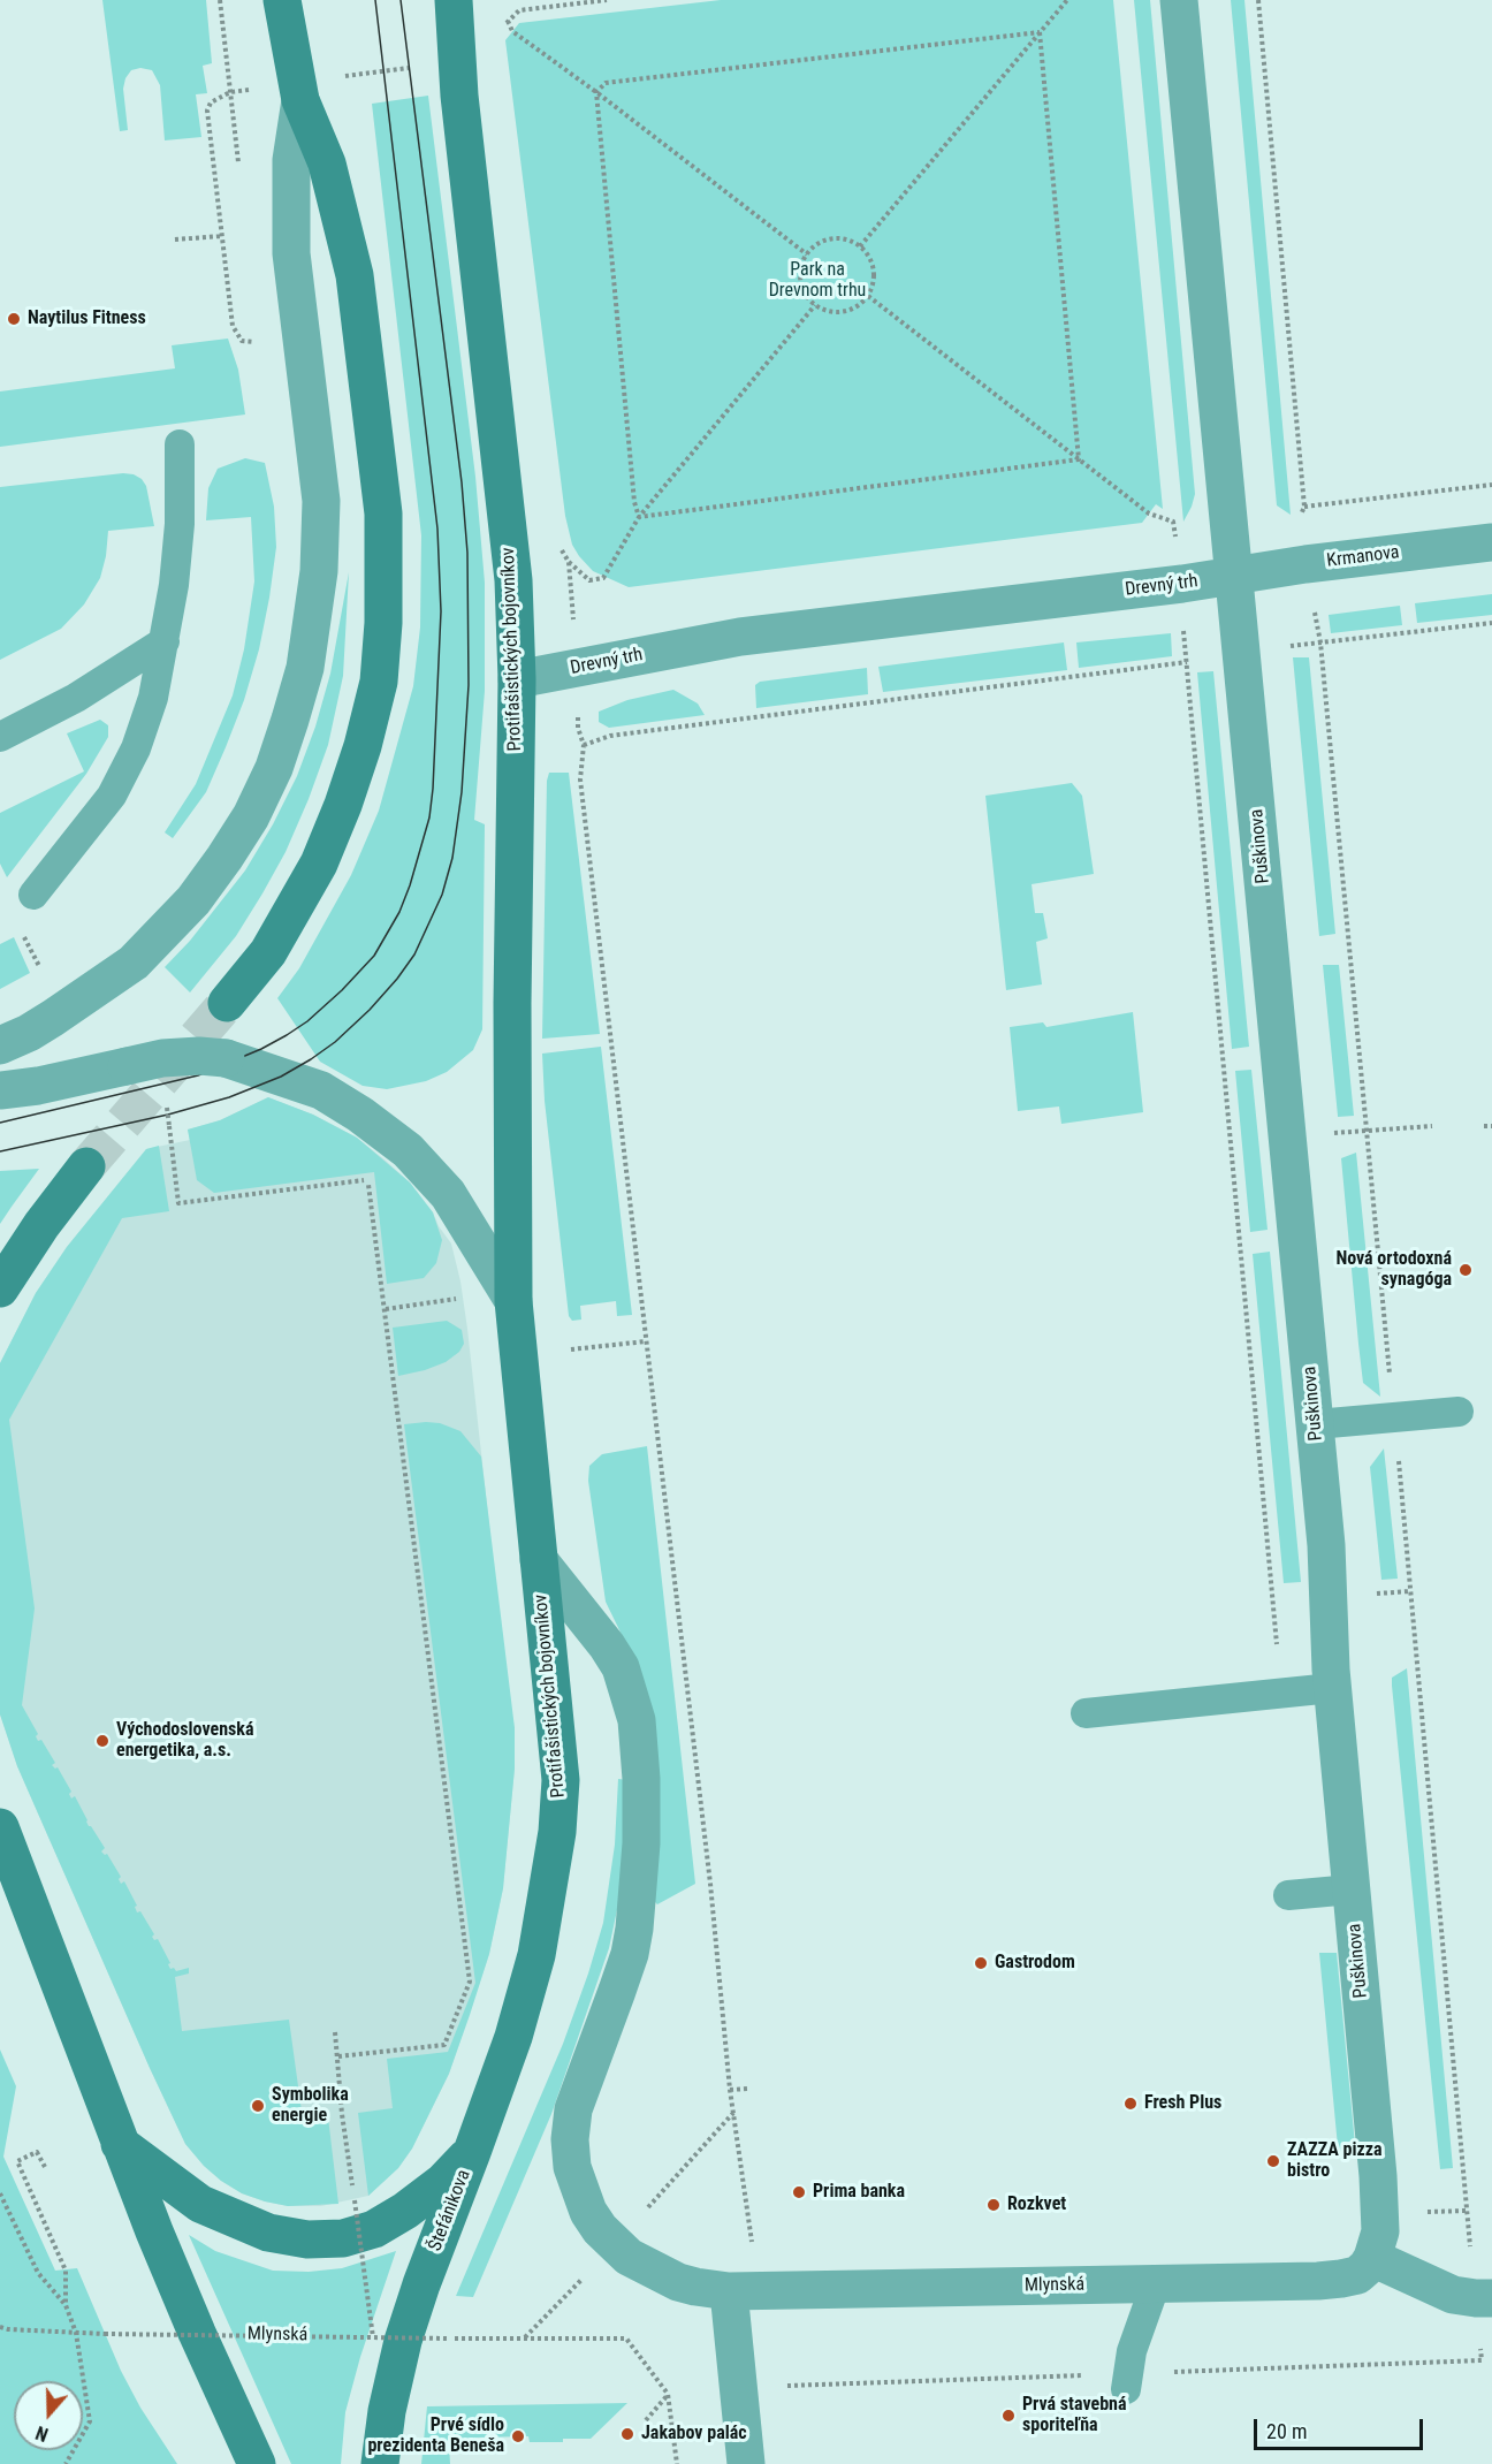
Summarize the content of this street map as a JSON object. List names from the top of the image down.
{
  "streets": {
    "street": [
      "Krmanova",
      "Drevný trh",
      "Protifašistických bojovníkov",
      "Puškinova",
      "Štefánikova",
      "Mlynská"
    ]
  },
  "crossings": [
    ["Krmanova", "Drevný trh"],
    ["Krmanova", "Puškinova"],
    ["Drevný trh", "Protifašistických bojovníkov"],
    ["Drevný trh", "Puškinova"],
    ["Protifašistických bojovníkov", "Štefánikova"],
    ["Protifašistických bojovníkov", "Mlynská"],
    ["Puškinova", "Mlynská"]
  ],
  "parks": ["Park na Drevnom trhu"],
  "places": [
    "Naytilus Fitness",
    "Nová ortodoxná synagóga",
    "Východoslovenská energetika, a.s.",
    "Gastrodom",
    "Fresh Plus",
    "Symbolika energie",
    "ZAZZA pizza bistro",
    "Prima banka",
    "Rozkvet",
    "Prvá stavebná sporiteľňa",
    "Jakabov palác",
    "Prvé sídlo prezidenta Beneša"
  ],
  "scale_bar": "20 m",
  "north": "bottom"
}
